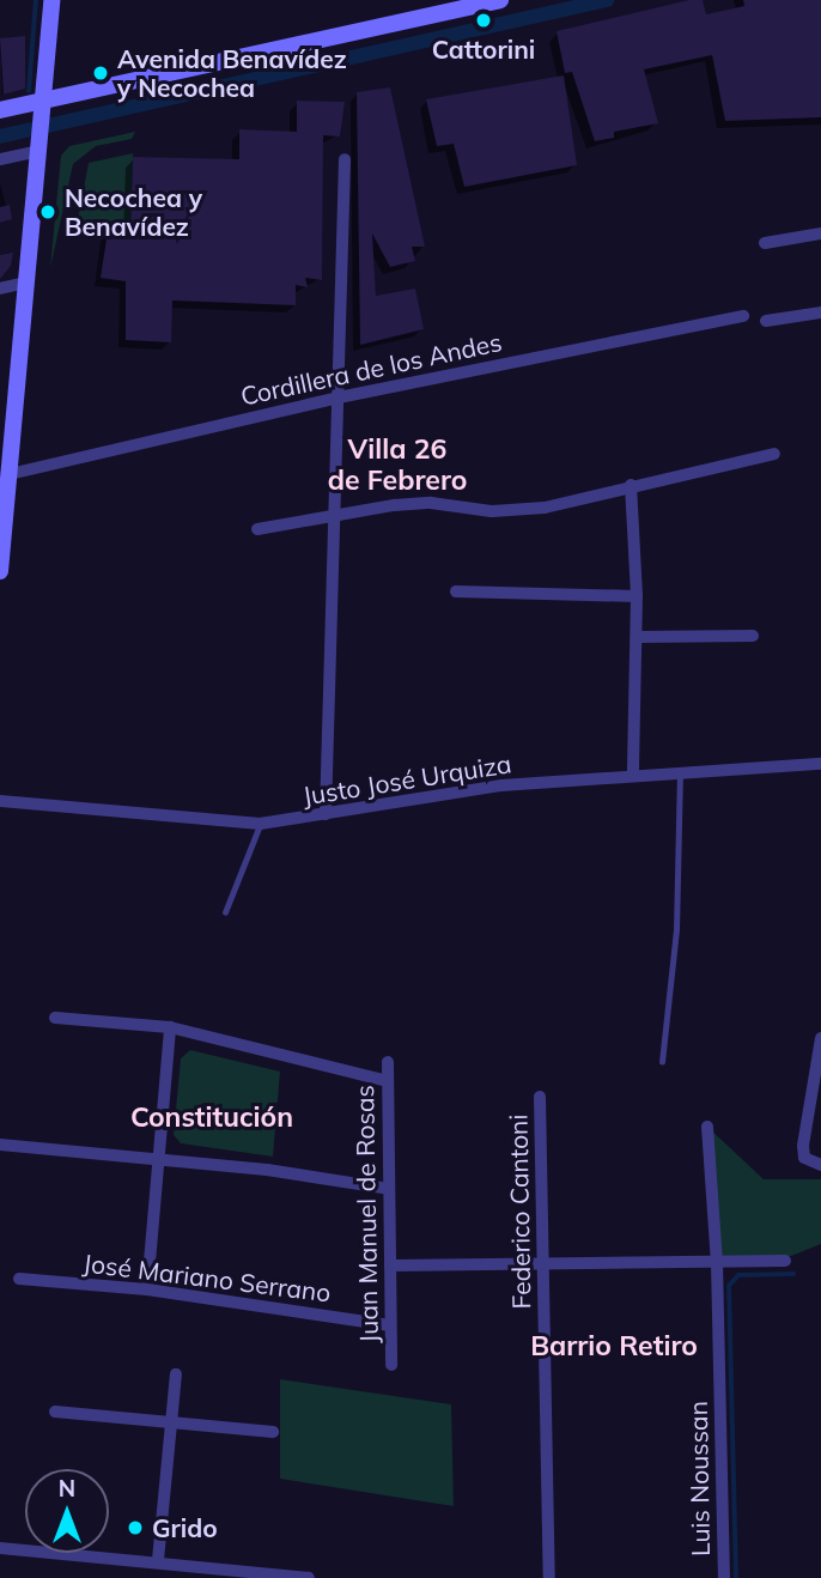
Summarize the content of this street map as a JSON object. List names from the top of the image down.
{
  "streets": {
    "street": [
      "Cordillera de los Andes",
      "Justo José Urquiza",
      "Federico Cantoni",
      "Juan Manuel de Rosas",
      "José Mariano Serrano",
      "Luis Noussan"
    ]
  },
  "crossings": [
    ["Juan Manuel de Rosas", "José Mariano Serrano"]
  ],
  "districts": ["Villa 26 de Febrero", "Constitución", "Barrio Retiro"],
  "places": [
    "Cattorini",
    "Avenida Benavídez y Necochea",
    "Necochea y Benavídez",
    "Grido"
  ],
  "north": "top"
}
